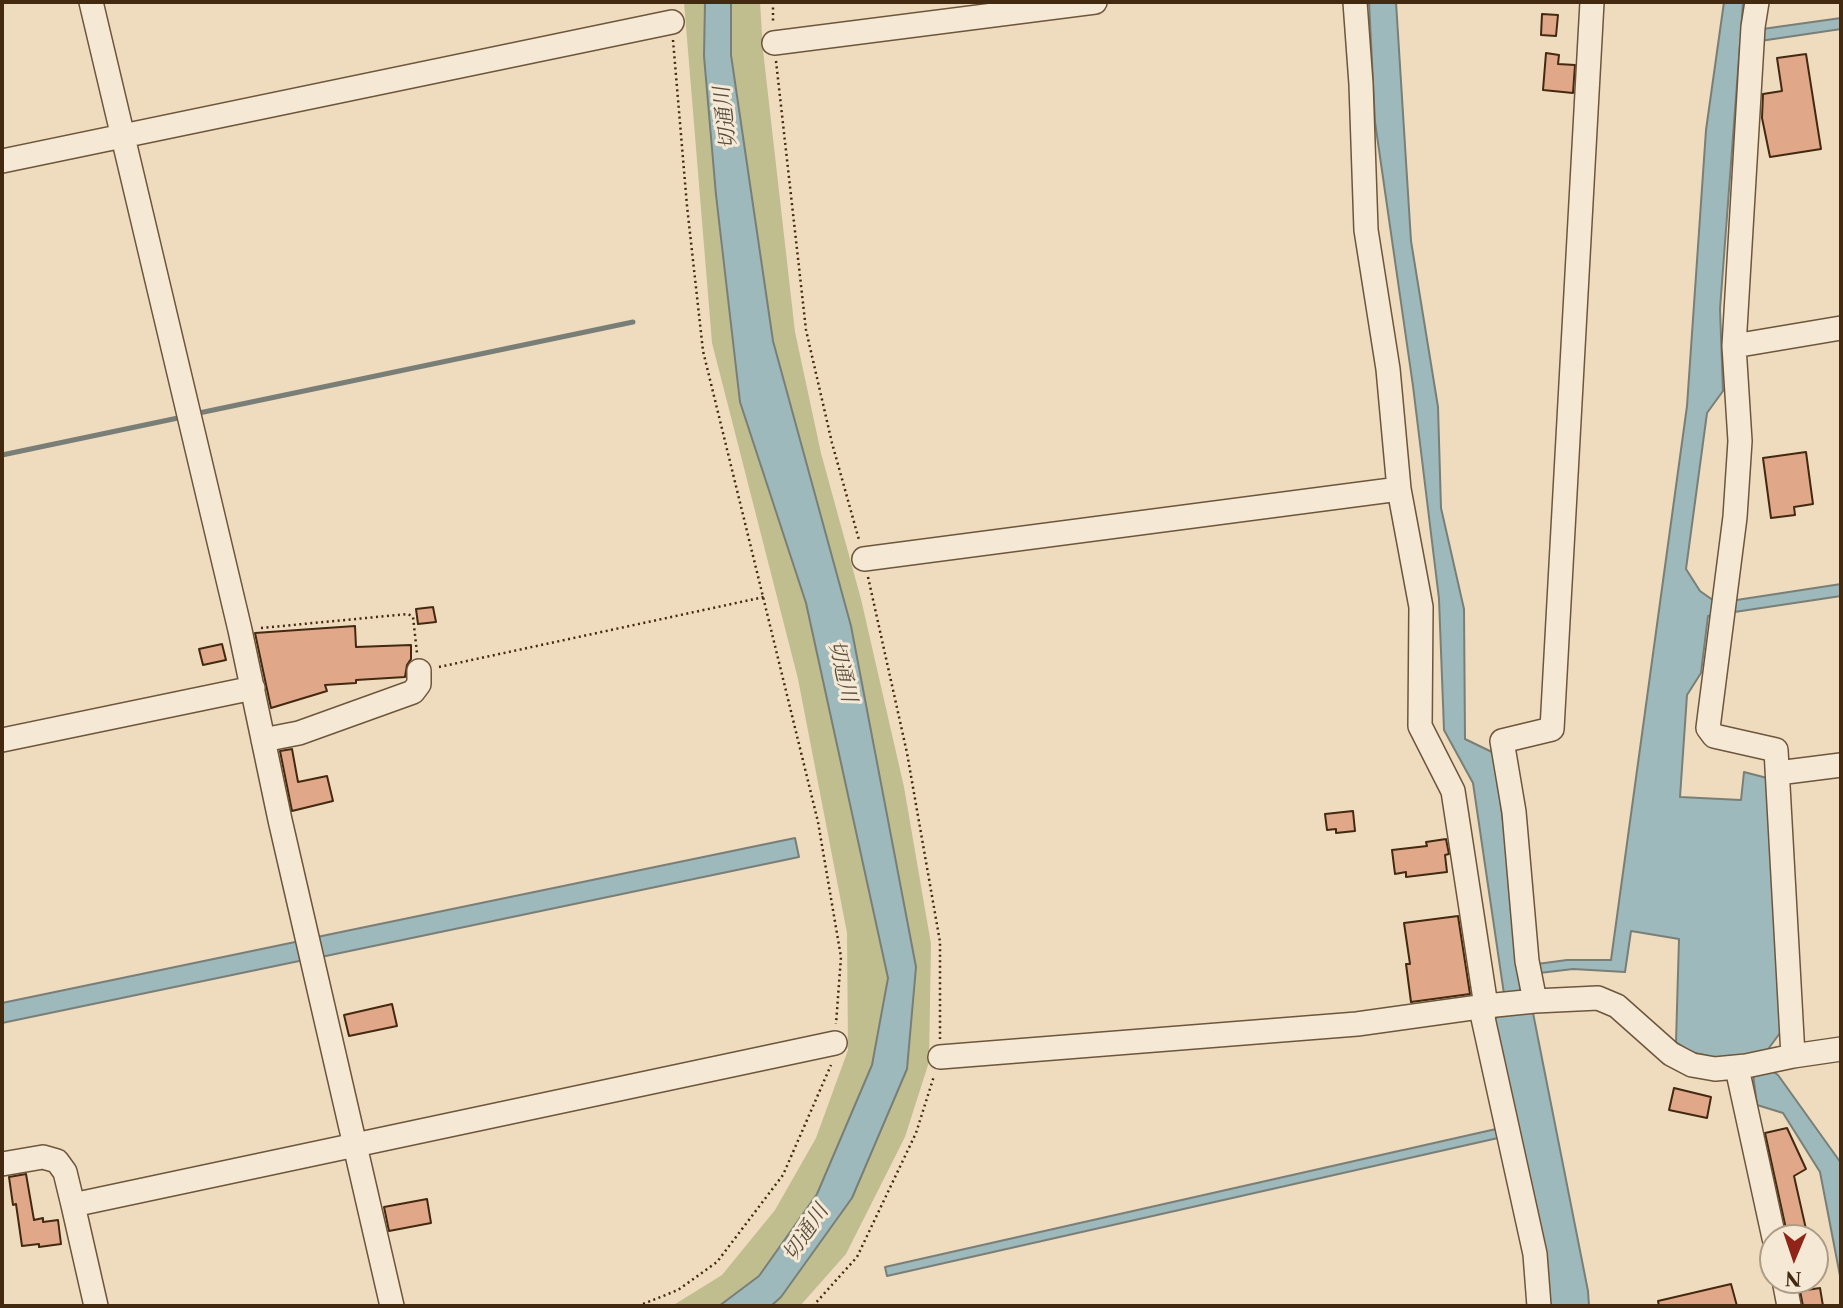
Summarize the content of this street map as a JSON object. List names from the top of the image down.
{
  "water": ["切通川"],
  "north": "bottom"
}
